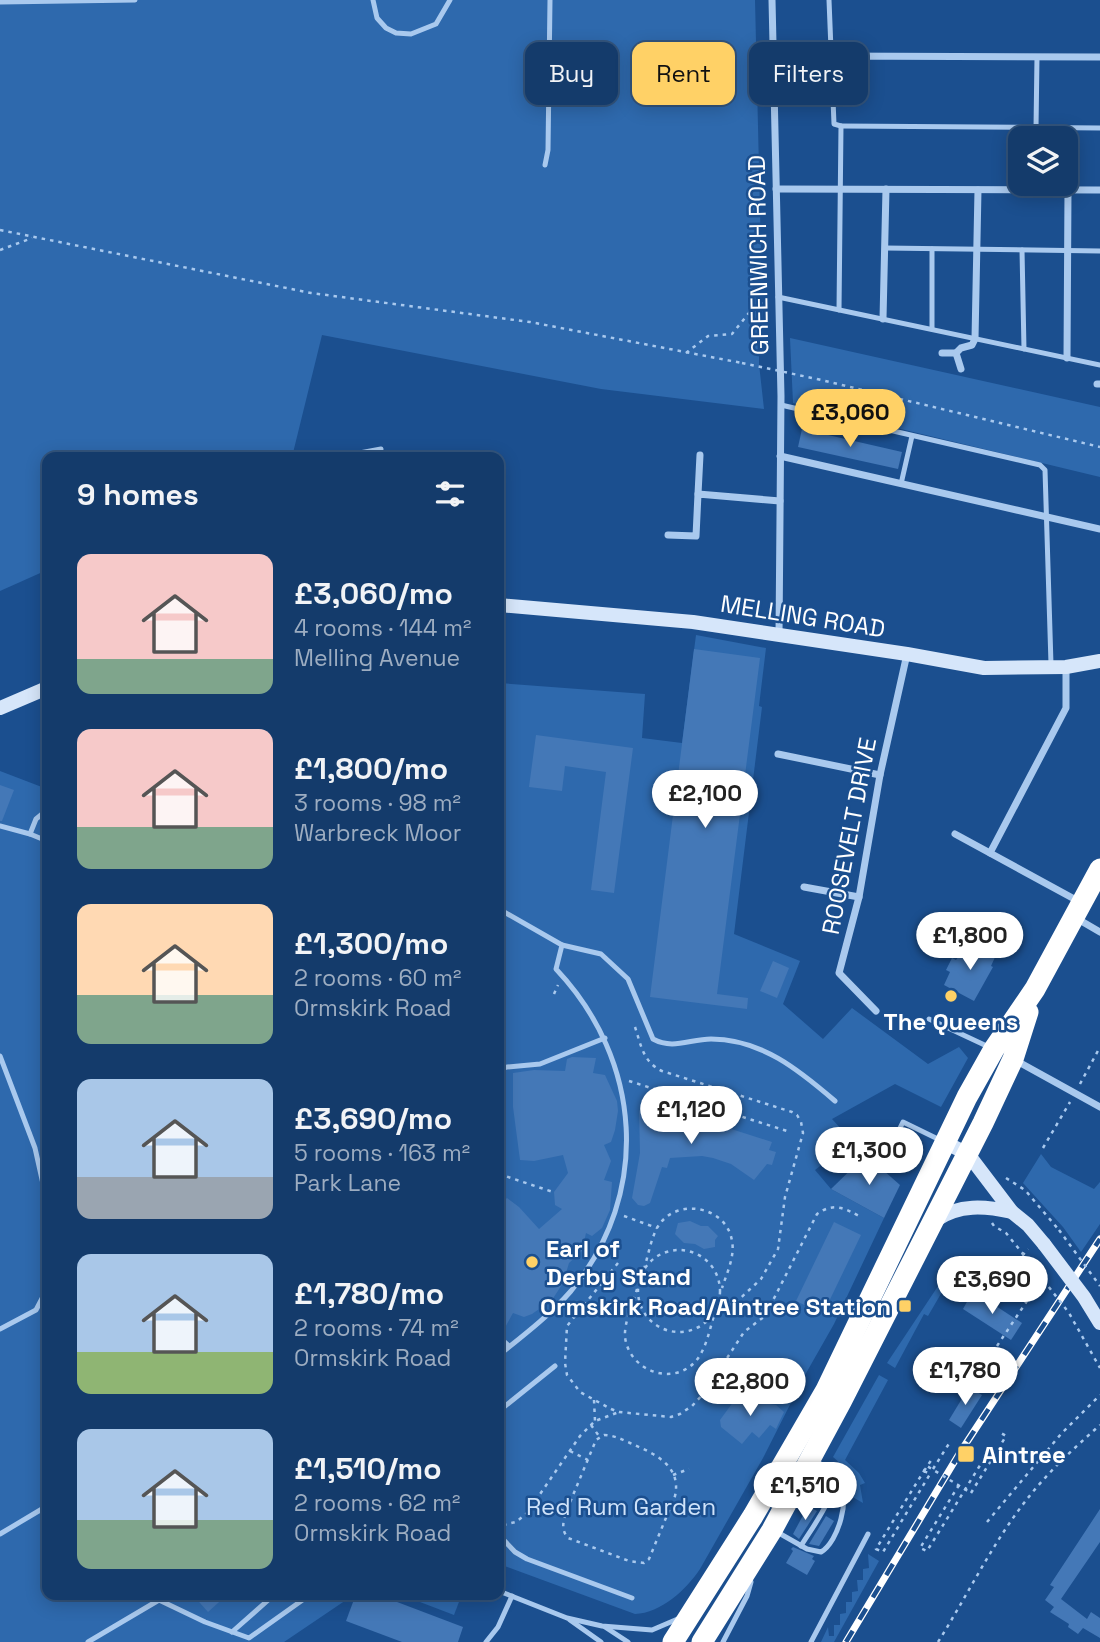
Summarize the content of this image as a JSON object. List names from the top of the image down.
{
  "streets": {
    "street": ["GREENWICH ROAD", "MELLING ROAD", "ROOSEVELT DRIVE"]
  },
  "crossings": [
    ["GREENWICH ROAD", "MELLING ROAD"],
    ["MELLING ROAD", "ROOSEVELT DRIVE"]
  ],
  "parks": ["Red Rum Garden"],
  "places": {
    "other": ["The Queens", "Earl of Derby Stand"],
    "transit": ["Ormskirk Road/Aintree Station", "Aintree"]
  },
  "page": {
    "chip": ["Buy", "Rent", "Filters"],
    "price": [
      "£3,060",
      "£2,100",
      "£1,800",
      "£1,120",
      "£1,300",
      "£3,690",
      "£1,780",
      "£2,800",
      "£1,510"
    ],
    "heading": "9 homes",
    "list": [
      {
        "name": "£3,060/mo",
        "note": "4 rooms · 144 m² · Melling Avenue"
      },
      {
        "name": "£1,800/mo",
        "note": "3 rooms · 98 m² · Warbreck Moor"
      },
      {
        "name": "£1,300/mo",
        "note": "2 rooms · 60 m² · Ormskirk Road"
      },
      {
        "name": "£3,690/mo",
        "note": "5 rooms · 163 m² · Park Lane"
      },
      {
        "name": "£1,780/mo",
        "note": "2 rooms · 74 m² · Ormskirk Road"
      },
      {
        "name": "£1,510/mo",
        "note": "2 rooms · 62 m² · Ormskirk Road"
      }
    ]
  }
}
